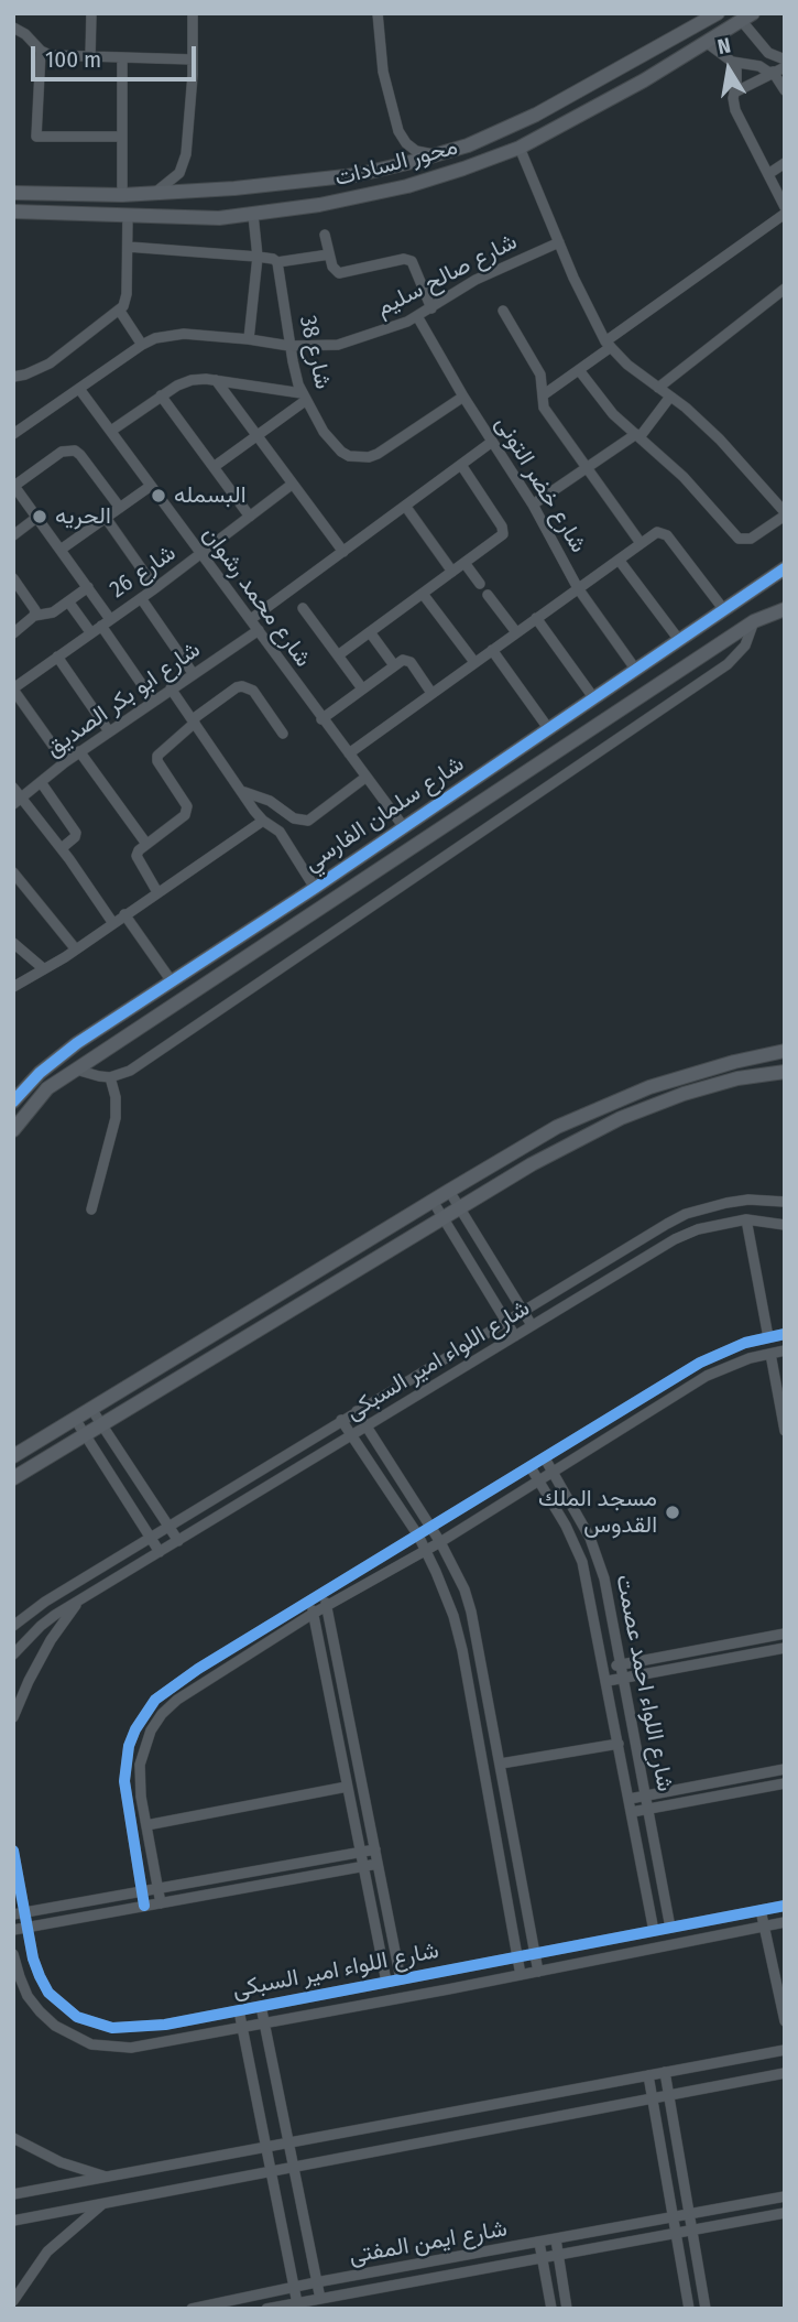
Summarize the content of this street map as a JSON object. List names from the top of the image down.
{
  "streets": {
    "street": [
      "محور السادات",
      "شارع صالح سليم",
      "شارع 38",
      "شارع خضر التونى",
      "شارع 26",
      "شارع محمد رشوان",
      "شارع ابو بكر الصديق",
      "شارع سلمان الفارسي",
      "شارع اللواء امير السبكى",
      "شارع اللواء احمد عصمت",
      "شارع ايمن المفتى"
    ]
  },
  "crossings": [
    ["شارع صالح سليم", "شارع 38"],
    ["شارع صالح سليم", "شارع خضر التونى"],
    ["شارع صالح سليم", "شارع محمد رشوان"],
    ["شارع 38", "شارع خضر التونى"],
    ["شارع خضر التونى", "شارع سلمان الفارسي"],
    ["شارع 26", "شارع محمد رشوان"],
    ["شارع محمد رشوان", "شارع ابو بكر الصديق"],
    ["شارع محمد رشوان", "شارع سلمان الفارسي"],
    ["شارع اللواء امير السبكى", "شارع اللواء احمد عصمت"]
  ],
  "places": ["البسمله", "الحريه", "مسجد الملك القدوس"],
  "scale_bar": "100 m",
  "north": "top"
}
